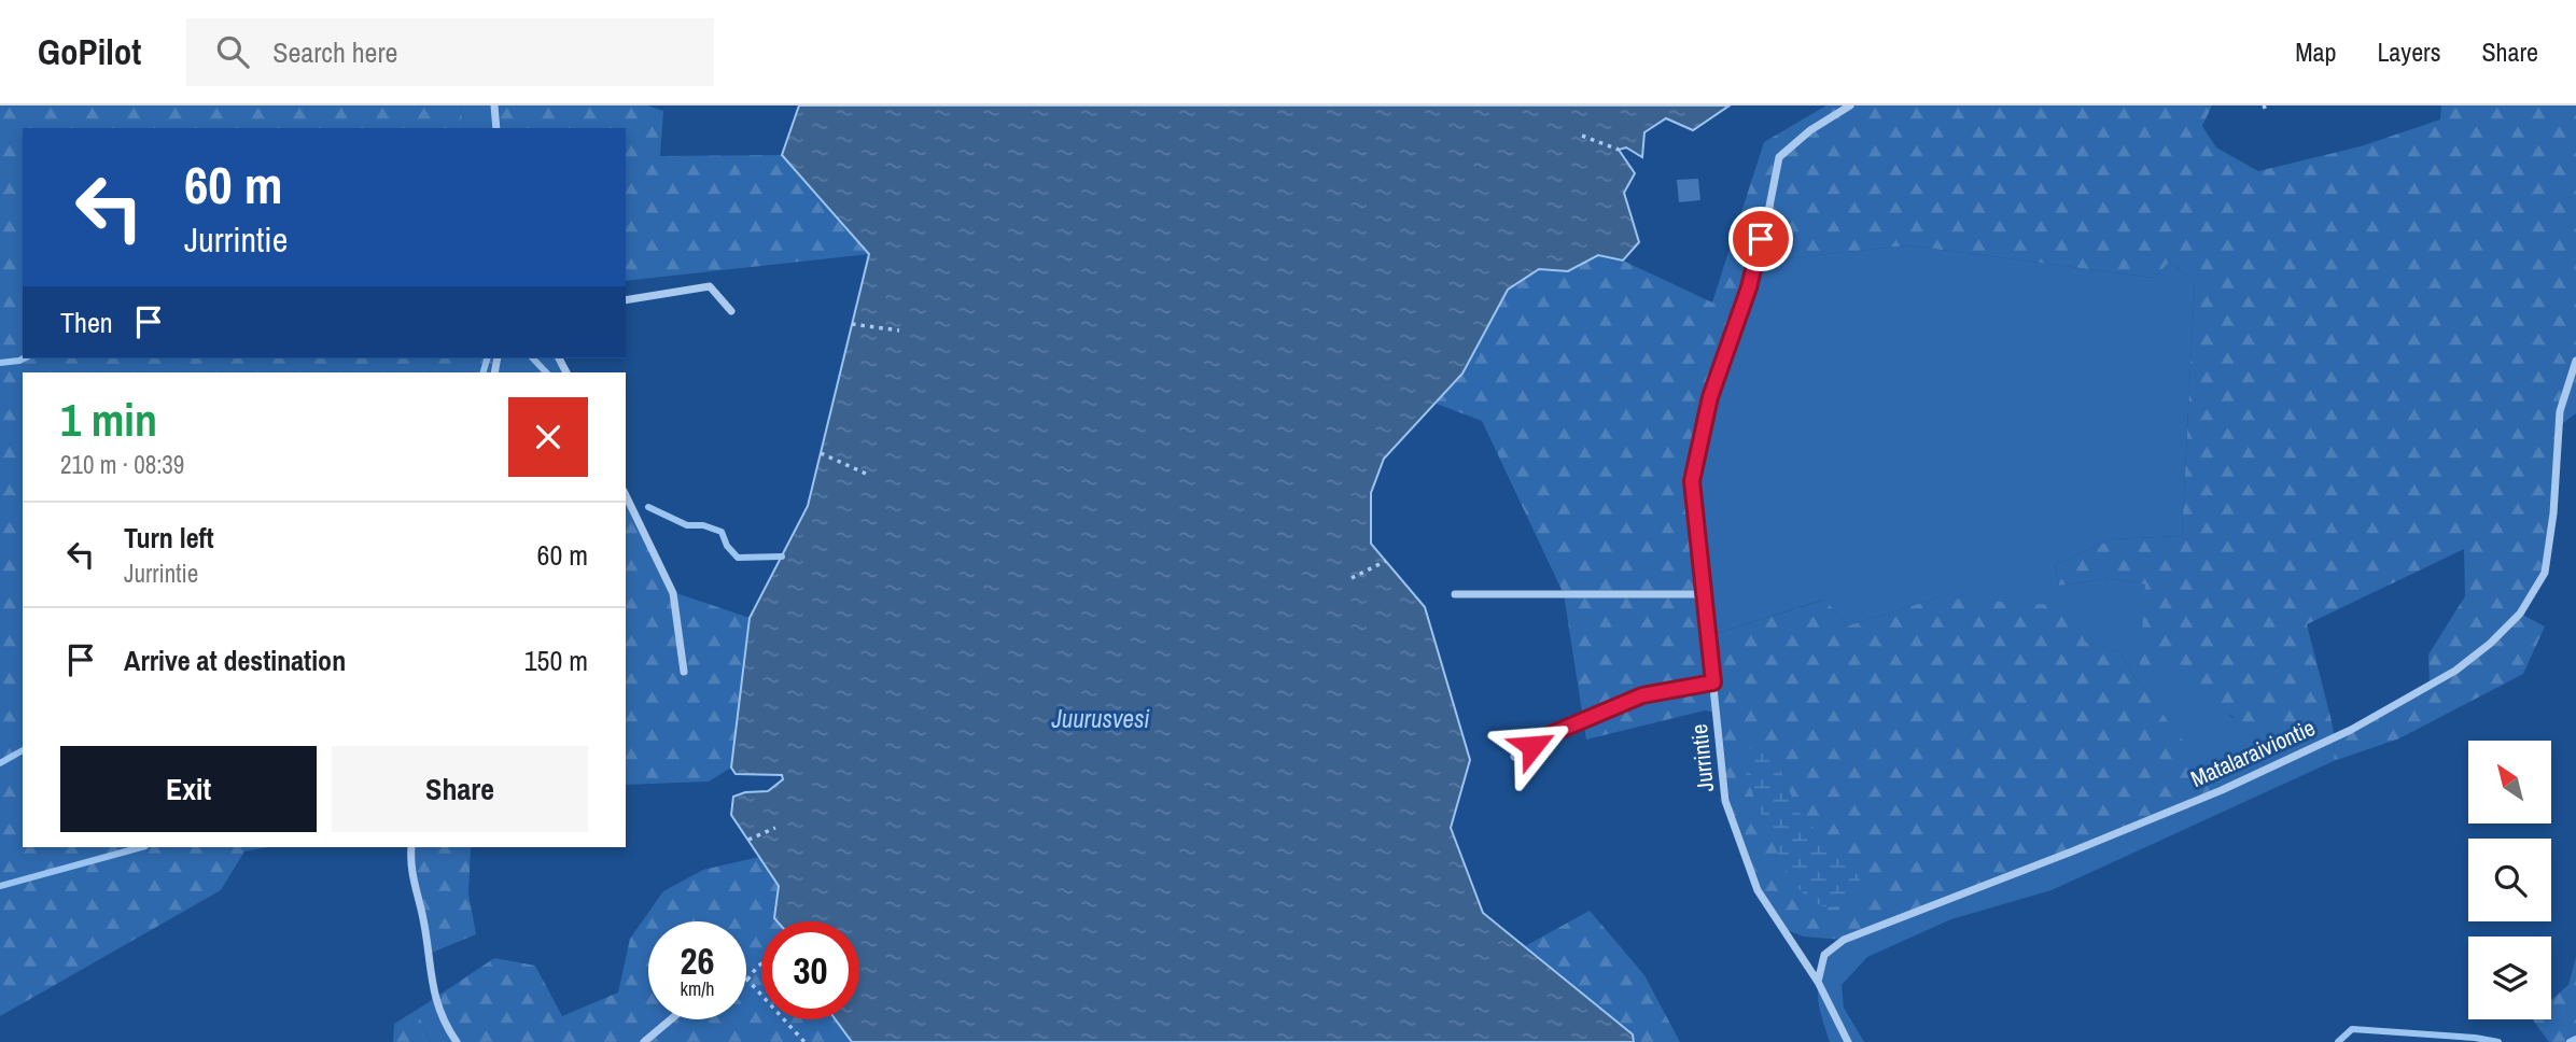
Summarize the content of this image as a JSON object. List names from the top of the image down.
{
  "streets": {
    "street": ["Matalaraiviontie", "Jurrintie"]
  },
  "crossings": [
    ["Matalaraiviontie", "Jurrintie"]
  ],
  "water": ["Juurusvesi"],
  "north": "top left",
  "page": {
    "header": "GoPilot",
    "search": "Search here",
    "nav": ["Map", "Layers", "Share"],
    "turn": ["60 m", "Jurrintie"],
    "then": "Then",
    "heading": ["1 min", "210 m · 08:39"],
    "list": [
      {
        "name": "Turn left",
        "note": "Jurrintie",
        "value": "60 m"
      },
      {
        "name": "Arrive at destination",
        "value": "150 m"
      }
    ],
    "buttons": ["Exit", "Share"],
    "speed": "26 km/h",
    "limit": "30"
  }
}
